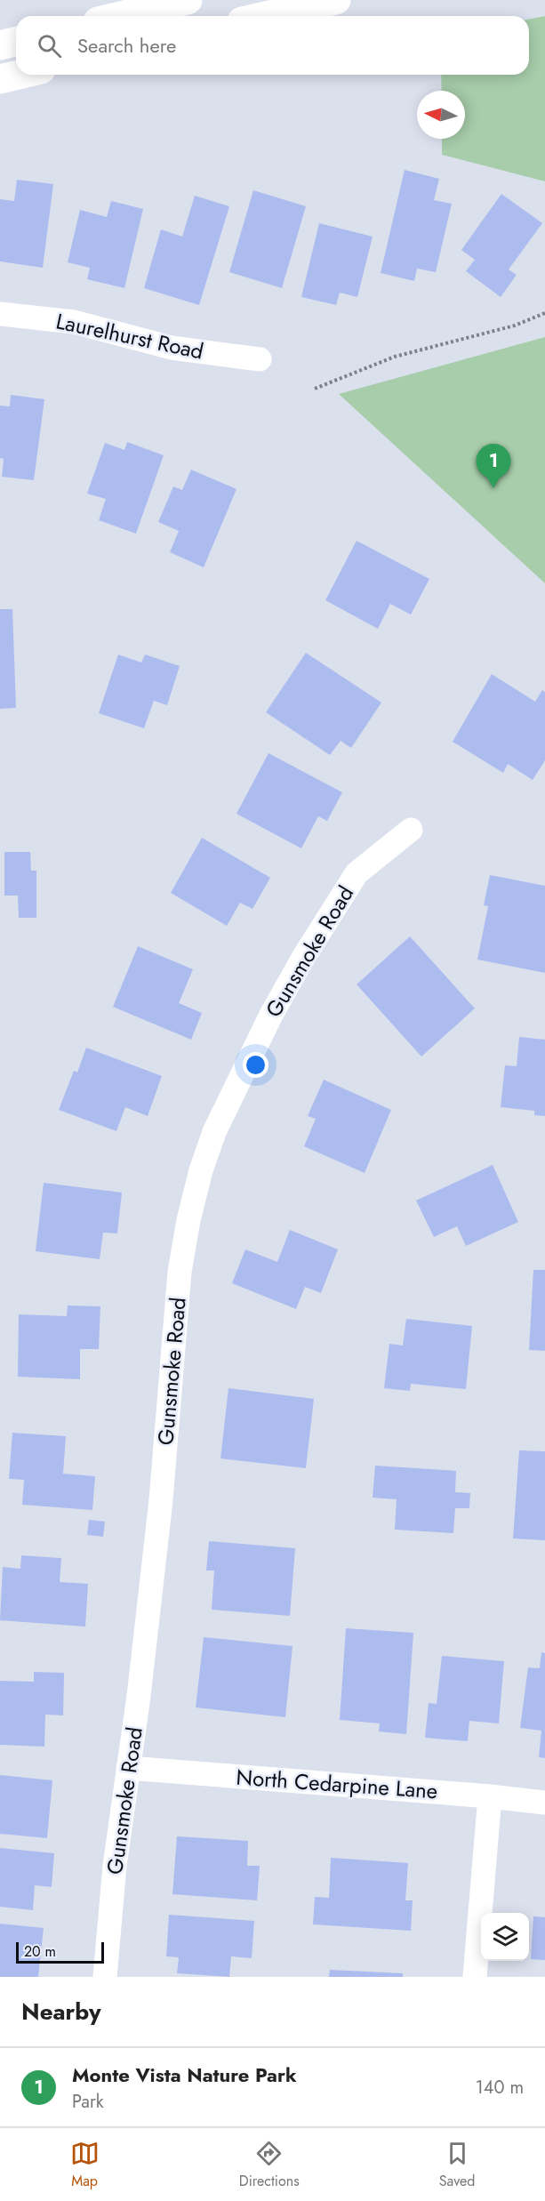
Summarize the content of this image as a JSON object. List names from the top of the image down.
{
  "streets": {
    "street": ["Laurelhurst Road", "Gunsmoke Road", "North Cedarpine Lane"]
  },
  "crossings": [
    ["Gunsmoke Road", "North Cedarpine Lane"]
  ],
  "scale_bar": "20 m",
  "north": "left",
  "page": {
    "search": "Search here",
    "pins": "1",
    "scale": "20 m",
    "heading": "Nearby",
    "list": [
      {
        "mark": "1",
        "name": "Monte Vista Nature Park",
        "note": "Park",
        "value": "140 m"
      }
    ],
    "nav": ["Map", "Directions", "Saved"]
  }
}
